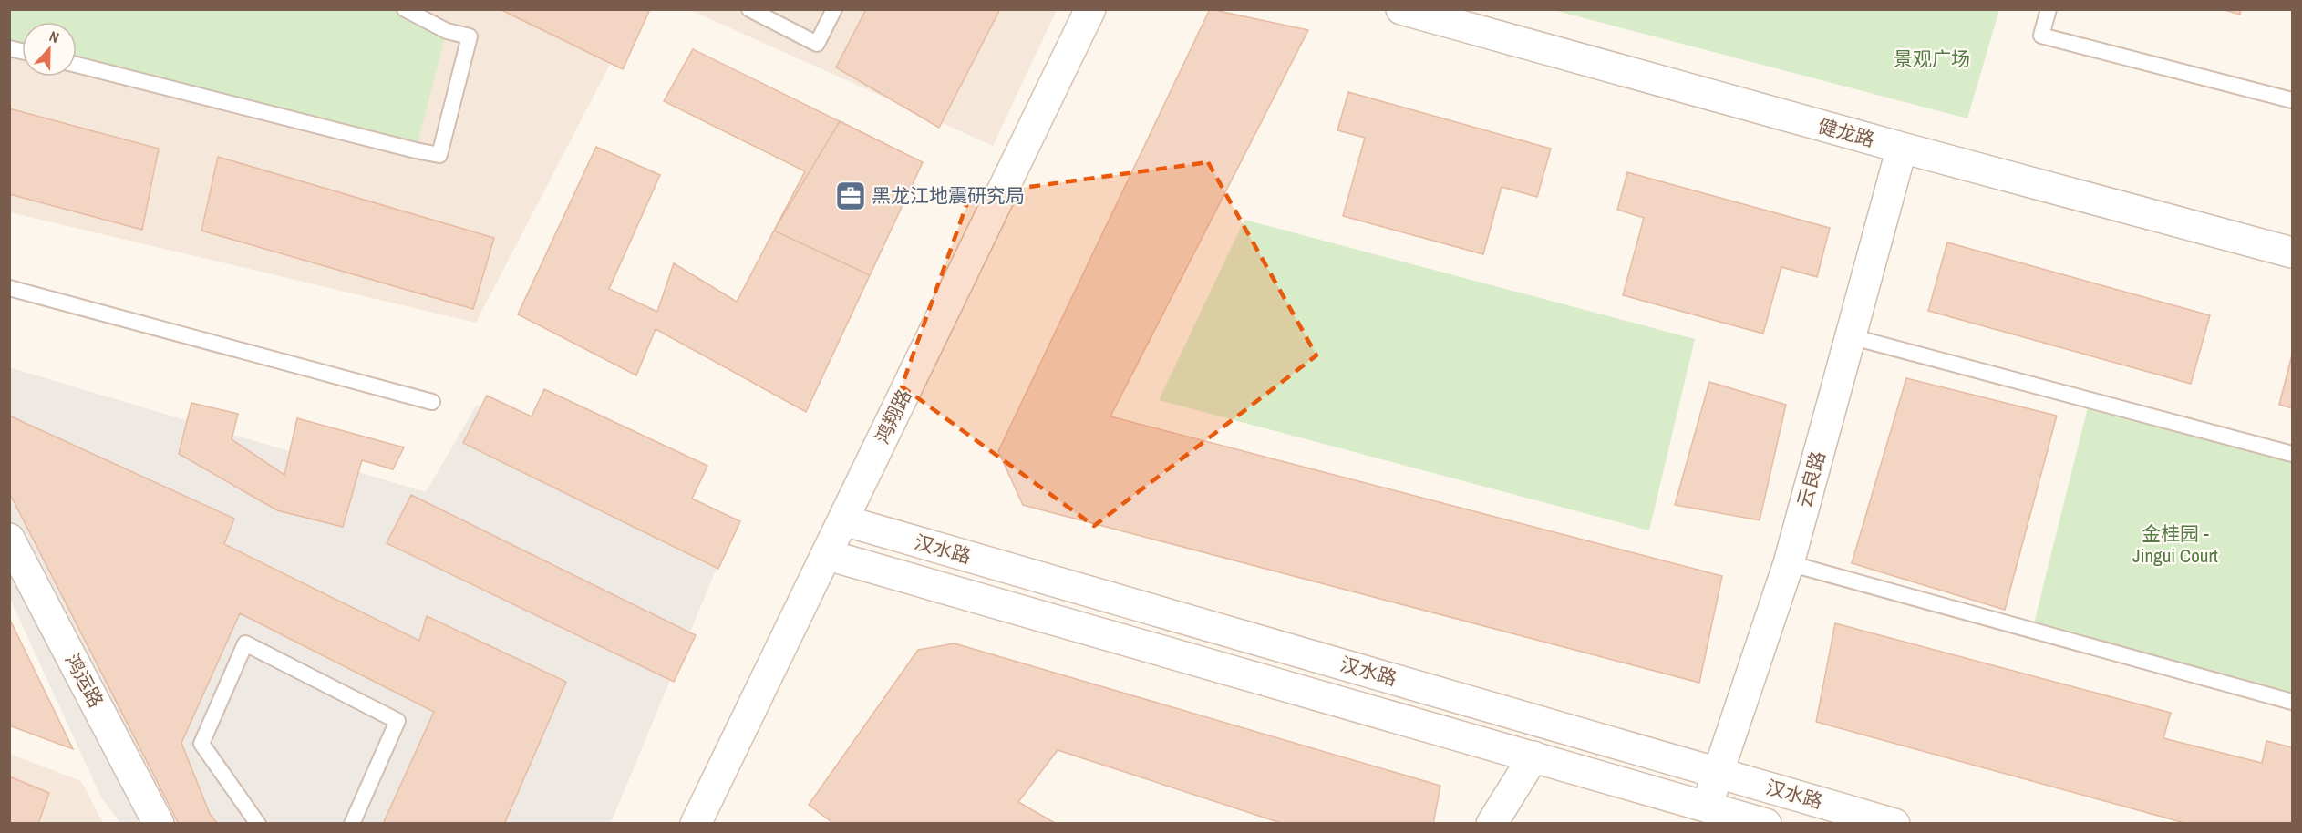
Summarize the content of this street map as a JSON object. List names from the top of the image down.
{
  "streets": {
    "main road": [
      "健龙路",
      "鸿翔路",
      "云良路",
      "汉水路",
      "鸿运路"
    ]
  },
  "crossings": [
    ["健龙路", "云良路"],
    ["鸿翔路", "汉水路"],
    ["云良路", "汉水路"]
  ],
  "parks": ["景观广场", "金桂园 - Jingui Court"],
  "places": {
    "office": ["黑龙江地震研究局"]
  },
  "north": "top"
}
